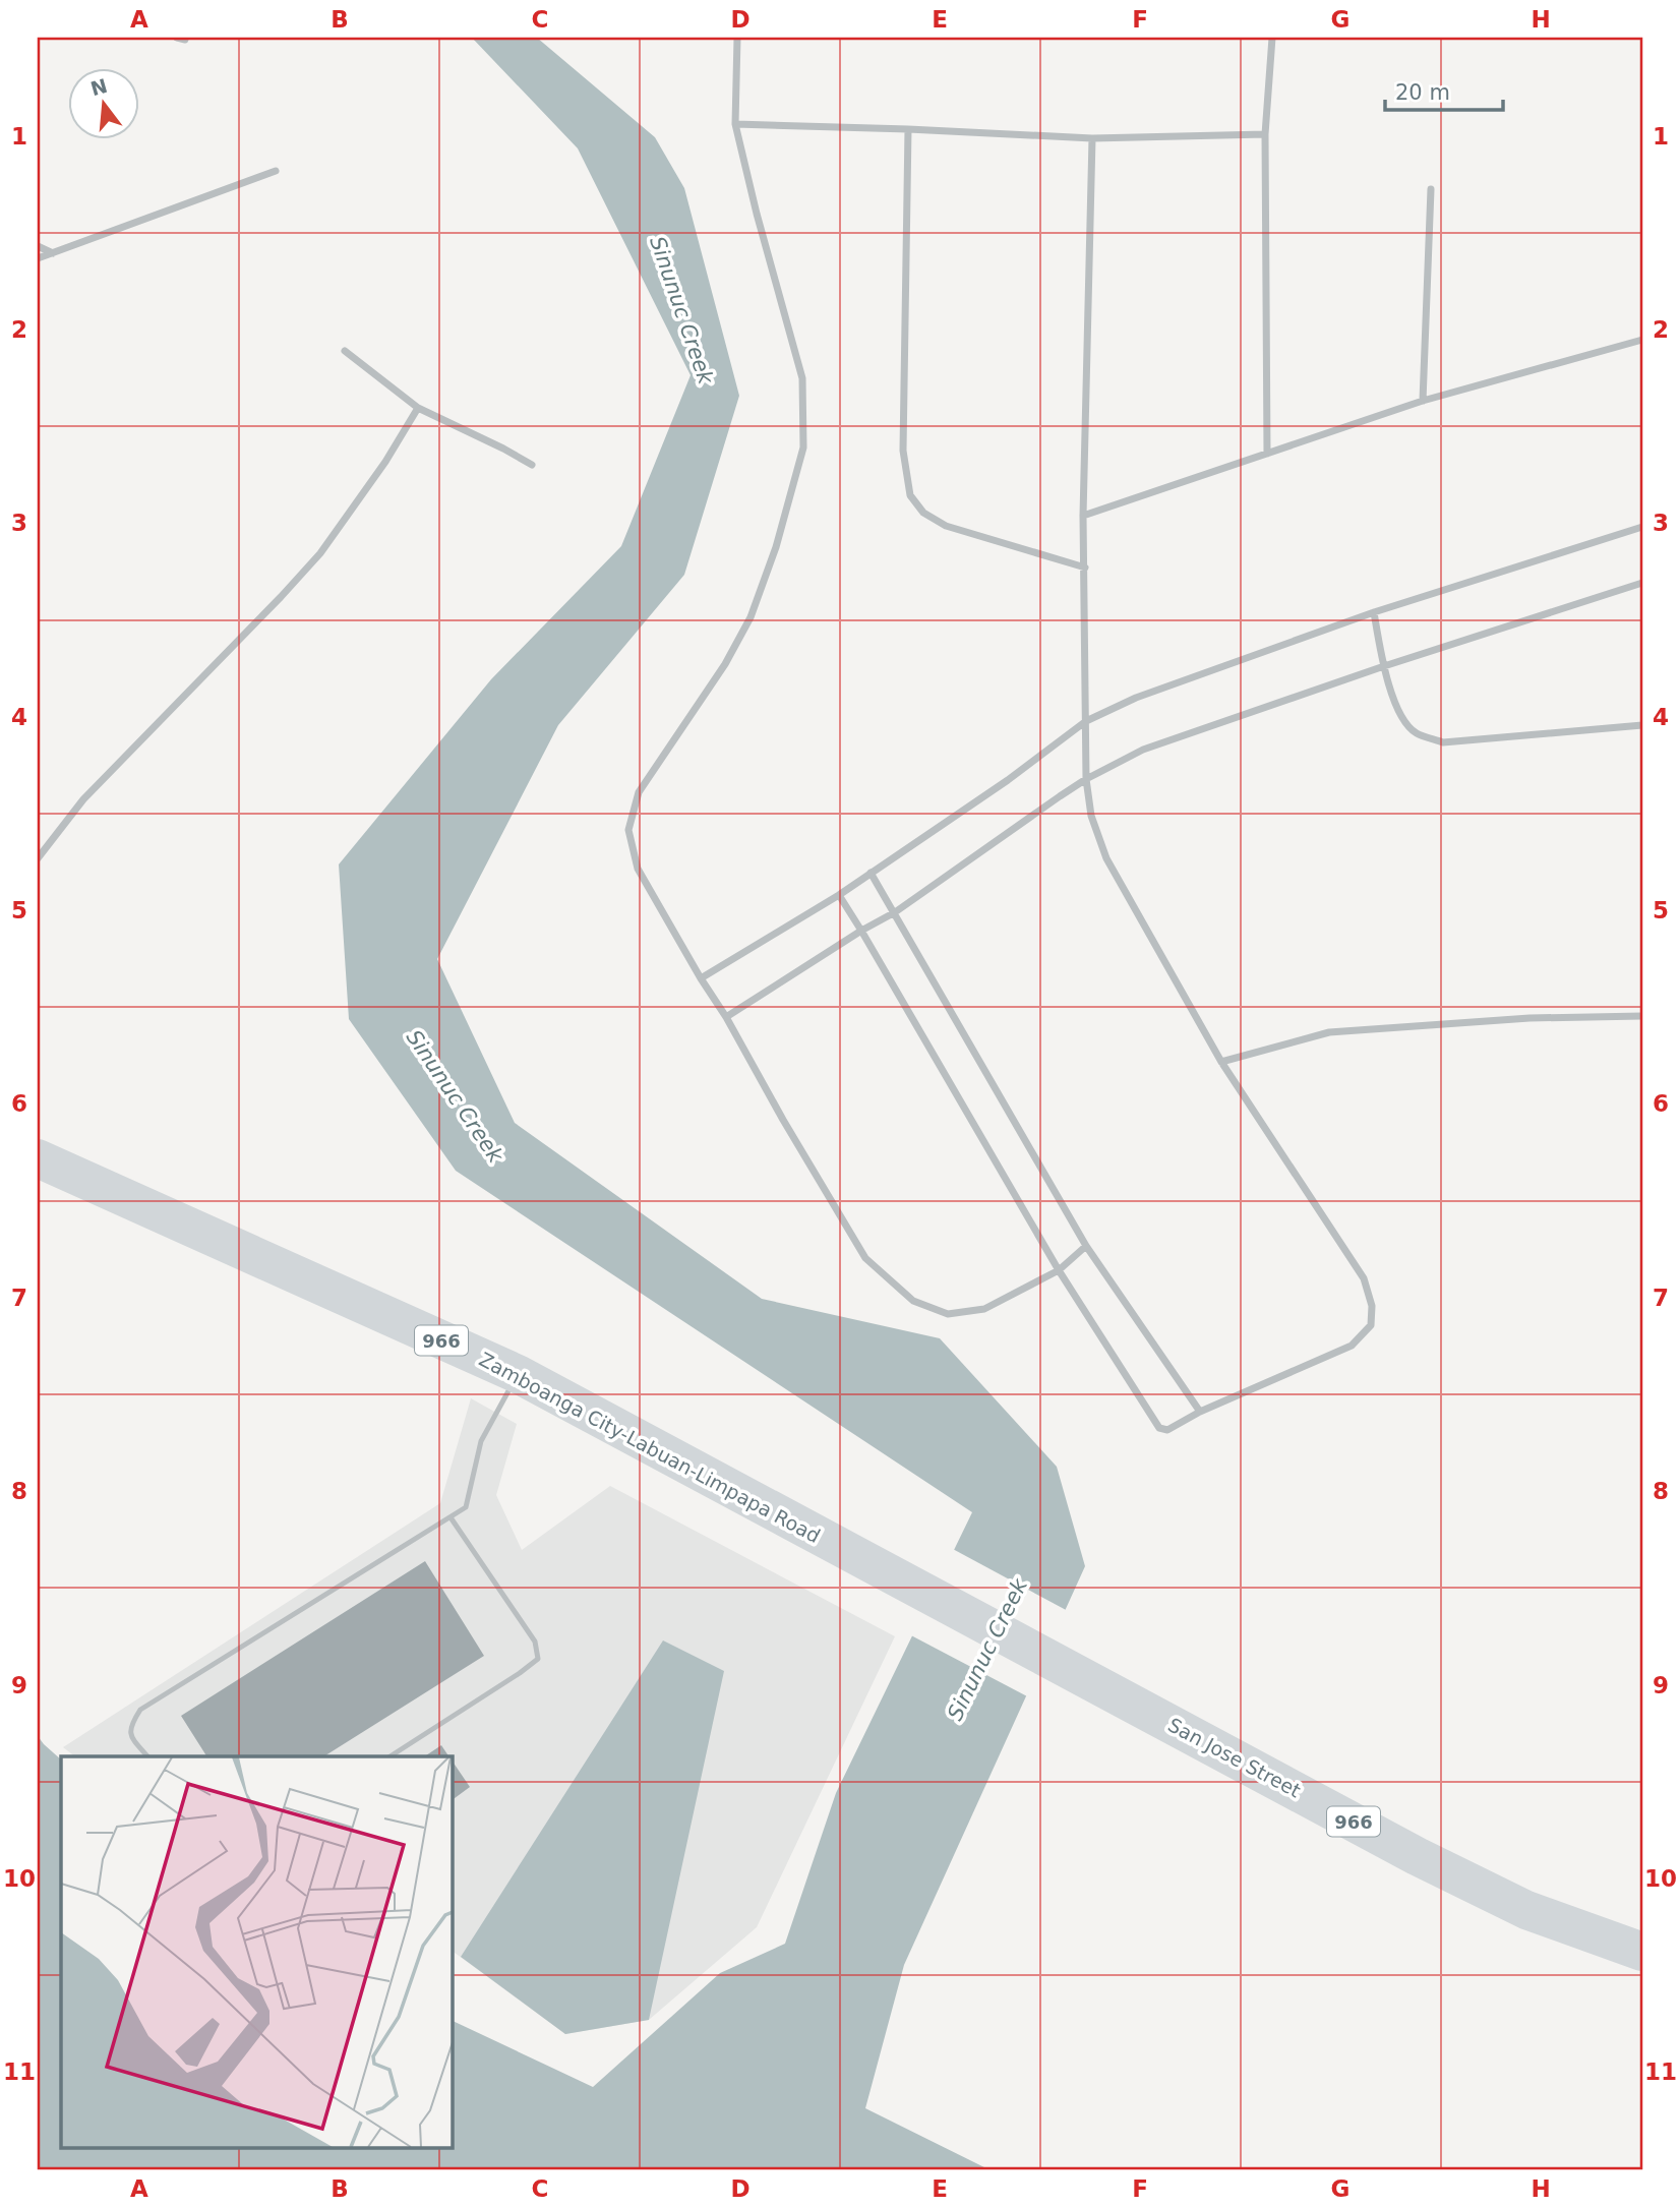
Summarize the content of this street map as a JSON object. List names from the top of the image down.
{
  "streets": {
    "main road": ["966", "Zamboanga City-Labuan-Limpapa Road", "San Jose Street"]
  },
  "crossings": [
    ["Zamboanga City-Labuan-Limpapa Road", "San Jose Street"]
  ],
  "water": ["Sinunuc Creek"],
  "scale_bar": "20 m",
  "north": "top",
  "grid": {
    "columns": [
      "A",
      "B",
      "C",
      "D",
      "E",
      "F",
      "G",
      "H"
    ],
    "rows": [
      "1",
      "2",
      "3",
      "4",
      "5",
      "6",
      "7",
      "8",
      "9",
      "10",
      "11"
    ]
  }
}
